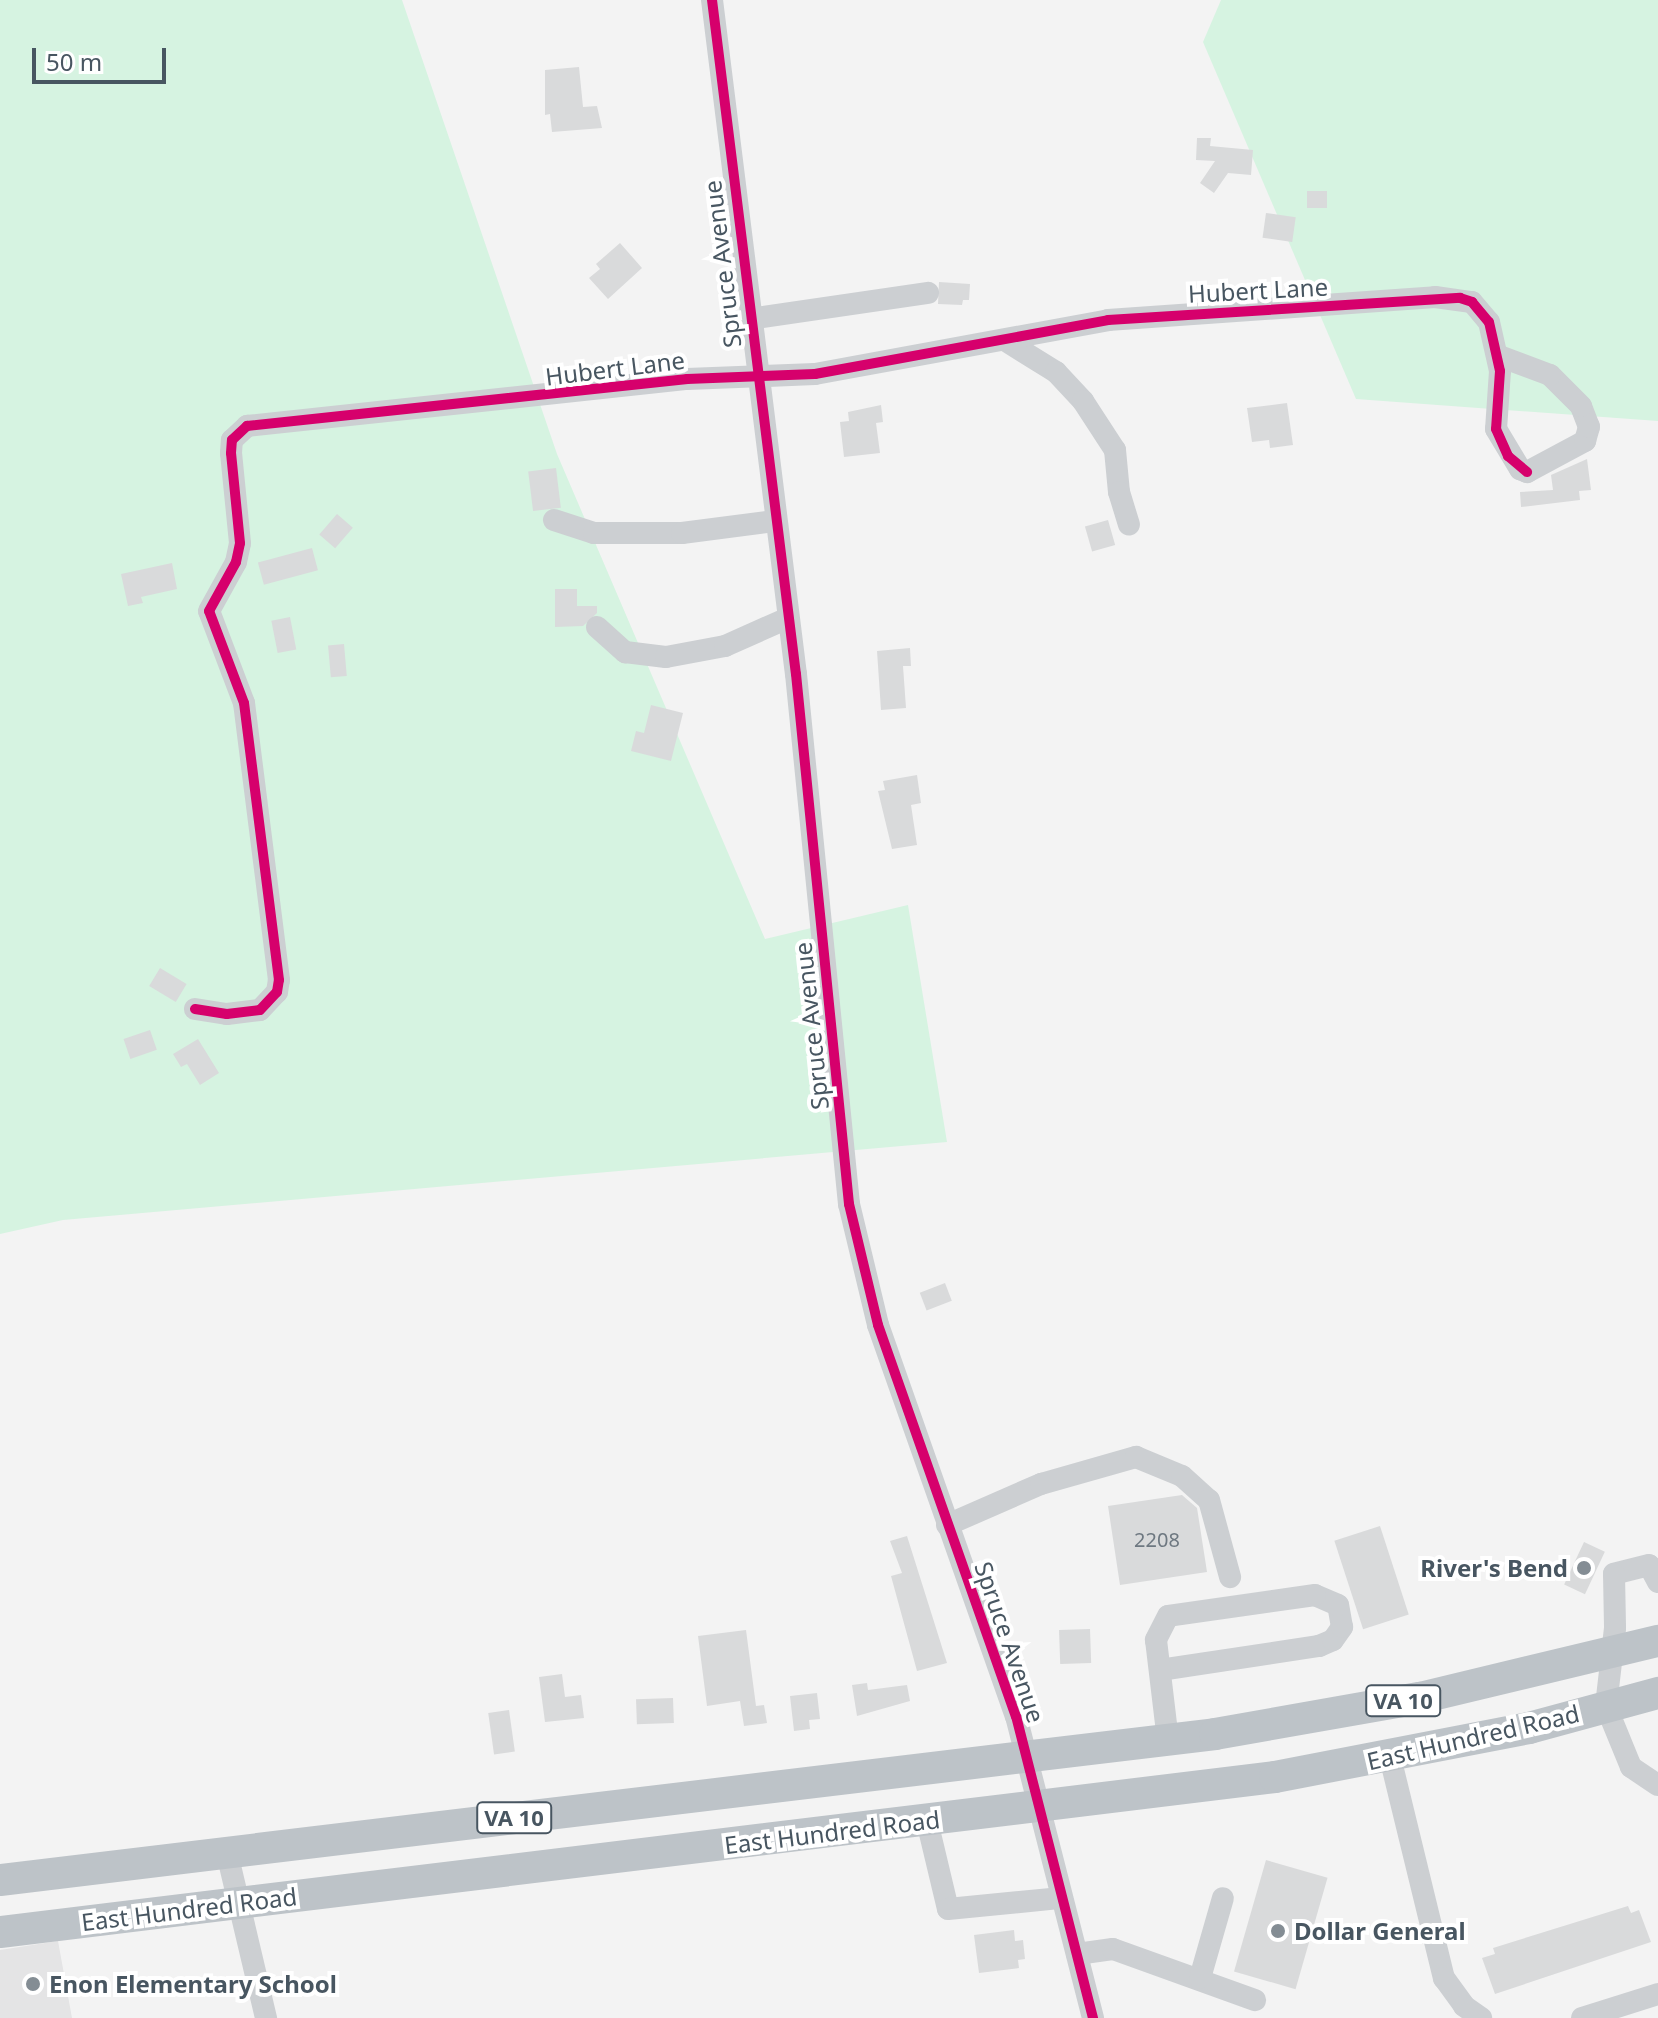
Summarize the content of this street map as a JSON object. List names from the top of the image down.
{
  "streets": {
    "highway": ["VA 10", "East Hundred Road"],
    "street": ["Spruce Avenue", "Hubert Lane"]
  },
  "crossings": [
    ["Spruce Avenue", "Hubert Lane"],
    ["Spruce Avenue", "East Hundred Road"]
  ],
  "places": ["River's Bend", "Dollar General", "Enon Elementary School"],
  "house_numbers": ["2208"],
  "scale_bar": "50 m"
}
